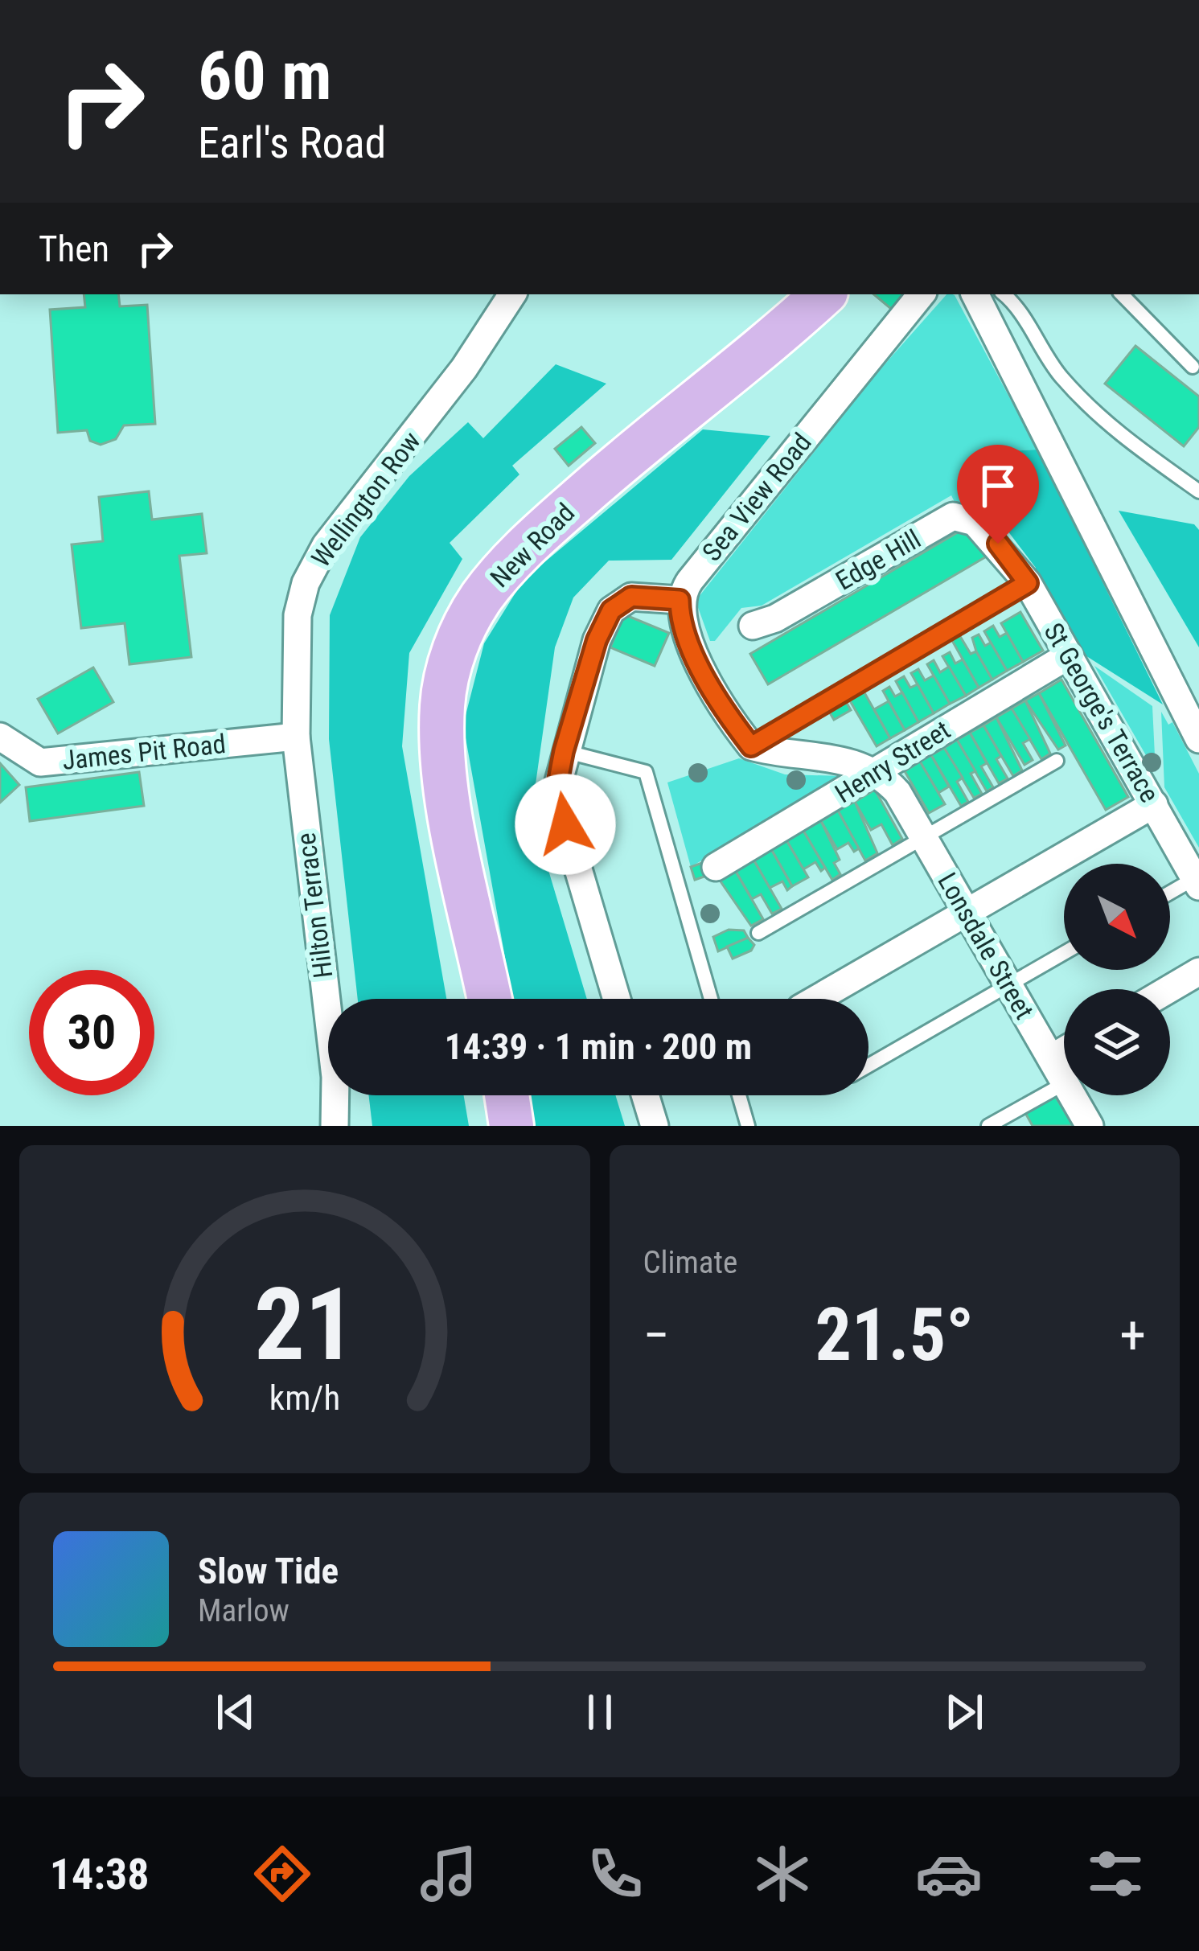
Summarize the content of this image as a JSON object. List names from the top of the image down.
{
  "streets": {
    "main road": ["New Road"],
    "street": [
      "Sea View Road",
      "Wellington Row",
      "Edge Hill",
      "St George's Terrace",
      "James Pit Road",
      "Henry Street",
      "Hilton Terrace",
      "Lonsdale Street"
    ]
  },
  "crossings": [
    ["Wellington Row", "James Pit Road"],
    ["Wellington Row", "Hilton Terrace"],
    ["Edge Hill", "St George's Terrace"],
    ["St George's Terrace", "Henry Street"],
    ["Henry Street", "Lonsdale Street"]
  ],
  "north": "bottom right",
  "page": {
    "turn": ["60 m", "Earl's Road"],
    "then": "Then",
    "limit": "30",
    "trip": "14:39 · 1 min · 200 m",
    "tile": "Climate",
    "heat": ["−", "21.5°", "+"],
    "song": ["Slow Tide", "Marlow"],
    "tabs": "14:38",
    "gauge": ["21", "km/h"]
  }
}
